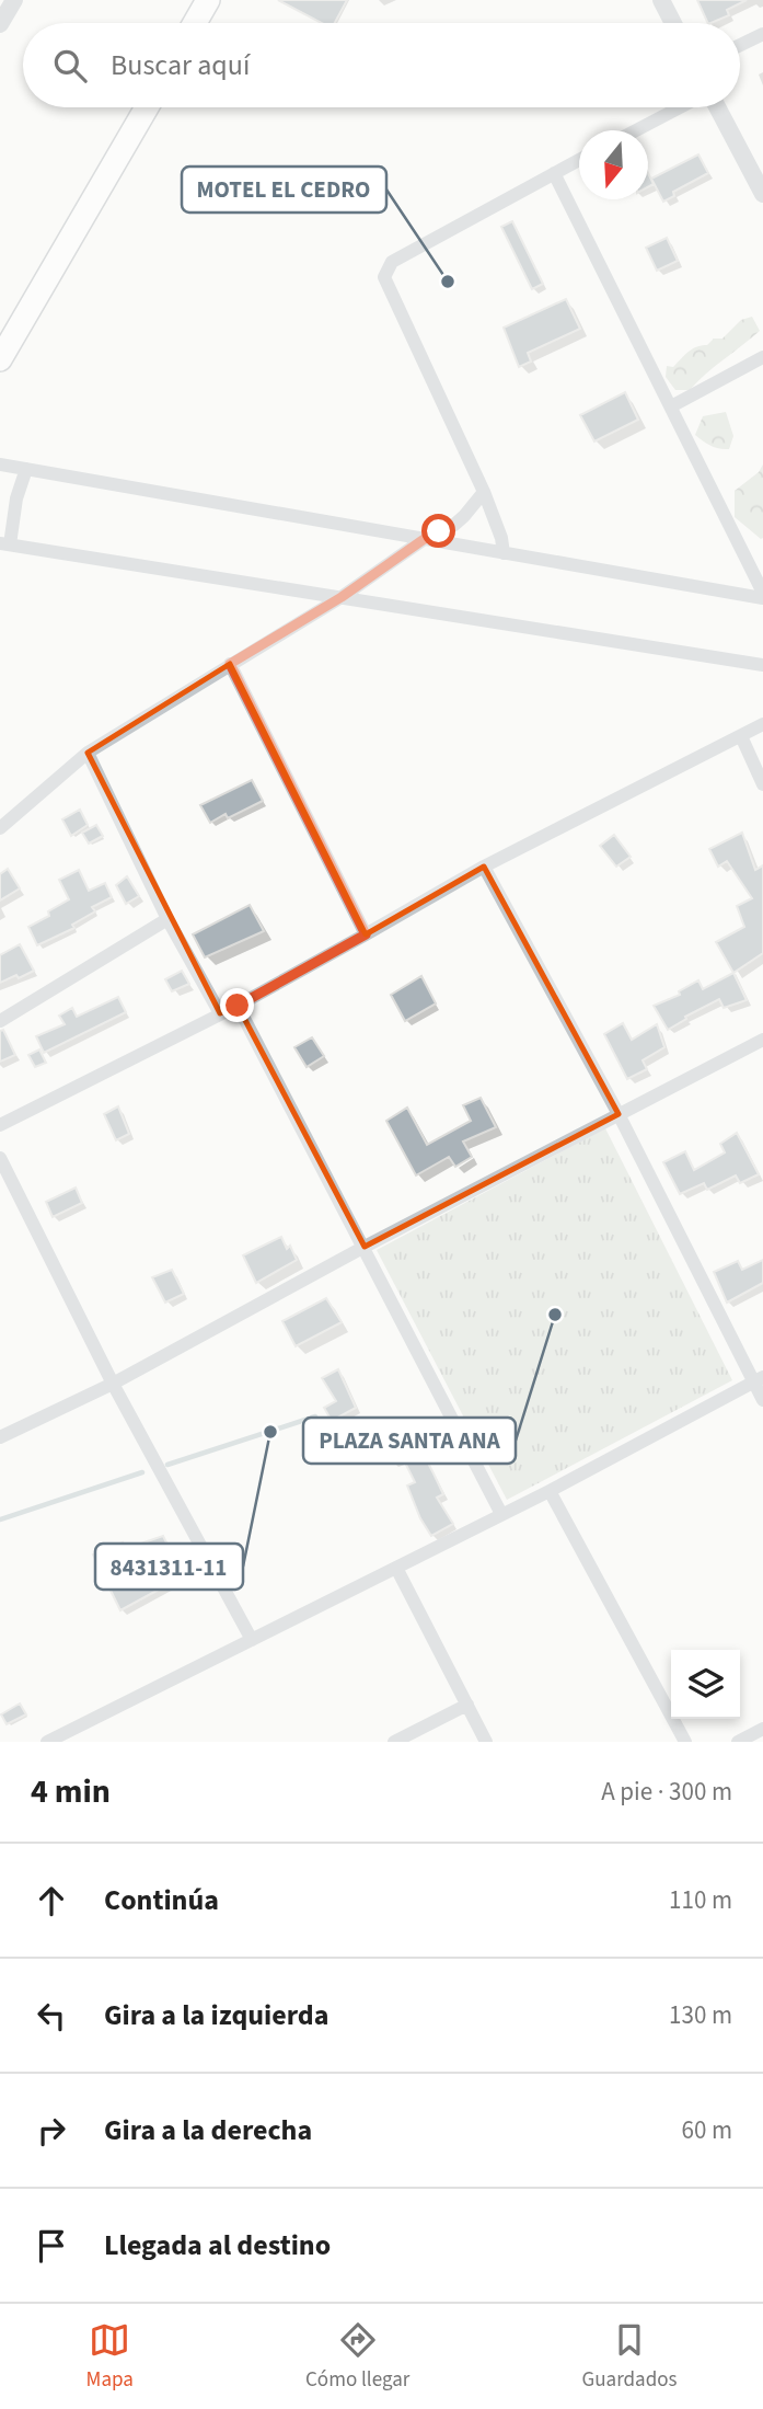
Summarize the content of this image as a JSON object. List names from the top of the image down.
{
  "places": ["MOTEL EL CEDRO", "PLAZA SANTA ANA", "8431311-11"],
  "north": "bottom",
  "page": {
    "search": "Buscar aquí",
    "heading": ["4 min", "A pie · 300 m"],
    "list": [
      ["Continúa", "110 m"],
      ["Gira a la izquierda", "130 m"],
      ["Gira a la derecha", "60 m"],
      "Llegada al destino"
    ],
    "nav": ["Mapa", "Cómo llegar", "Guardados"]
  }
}
